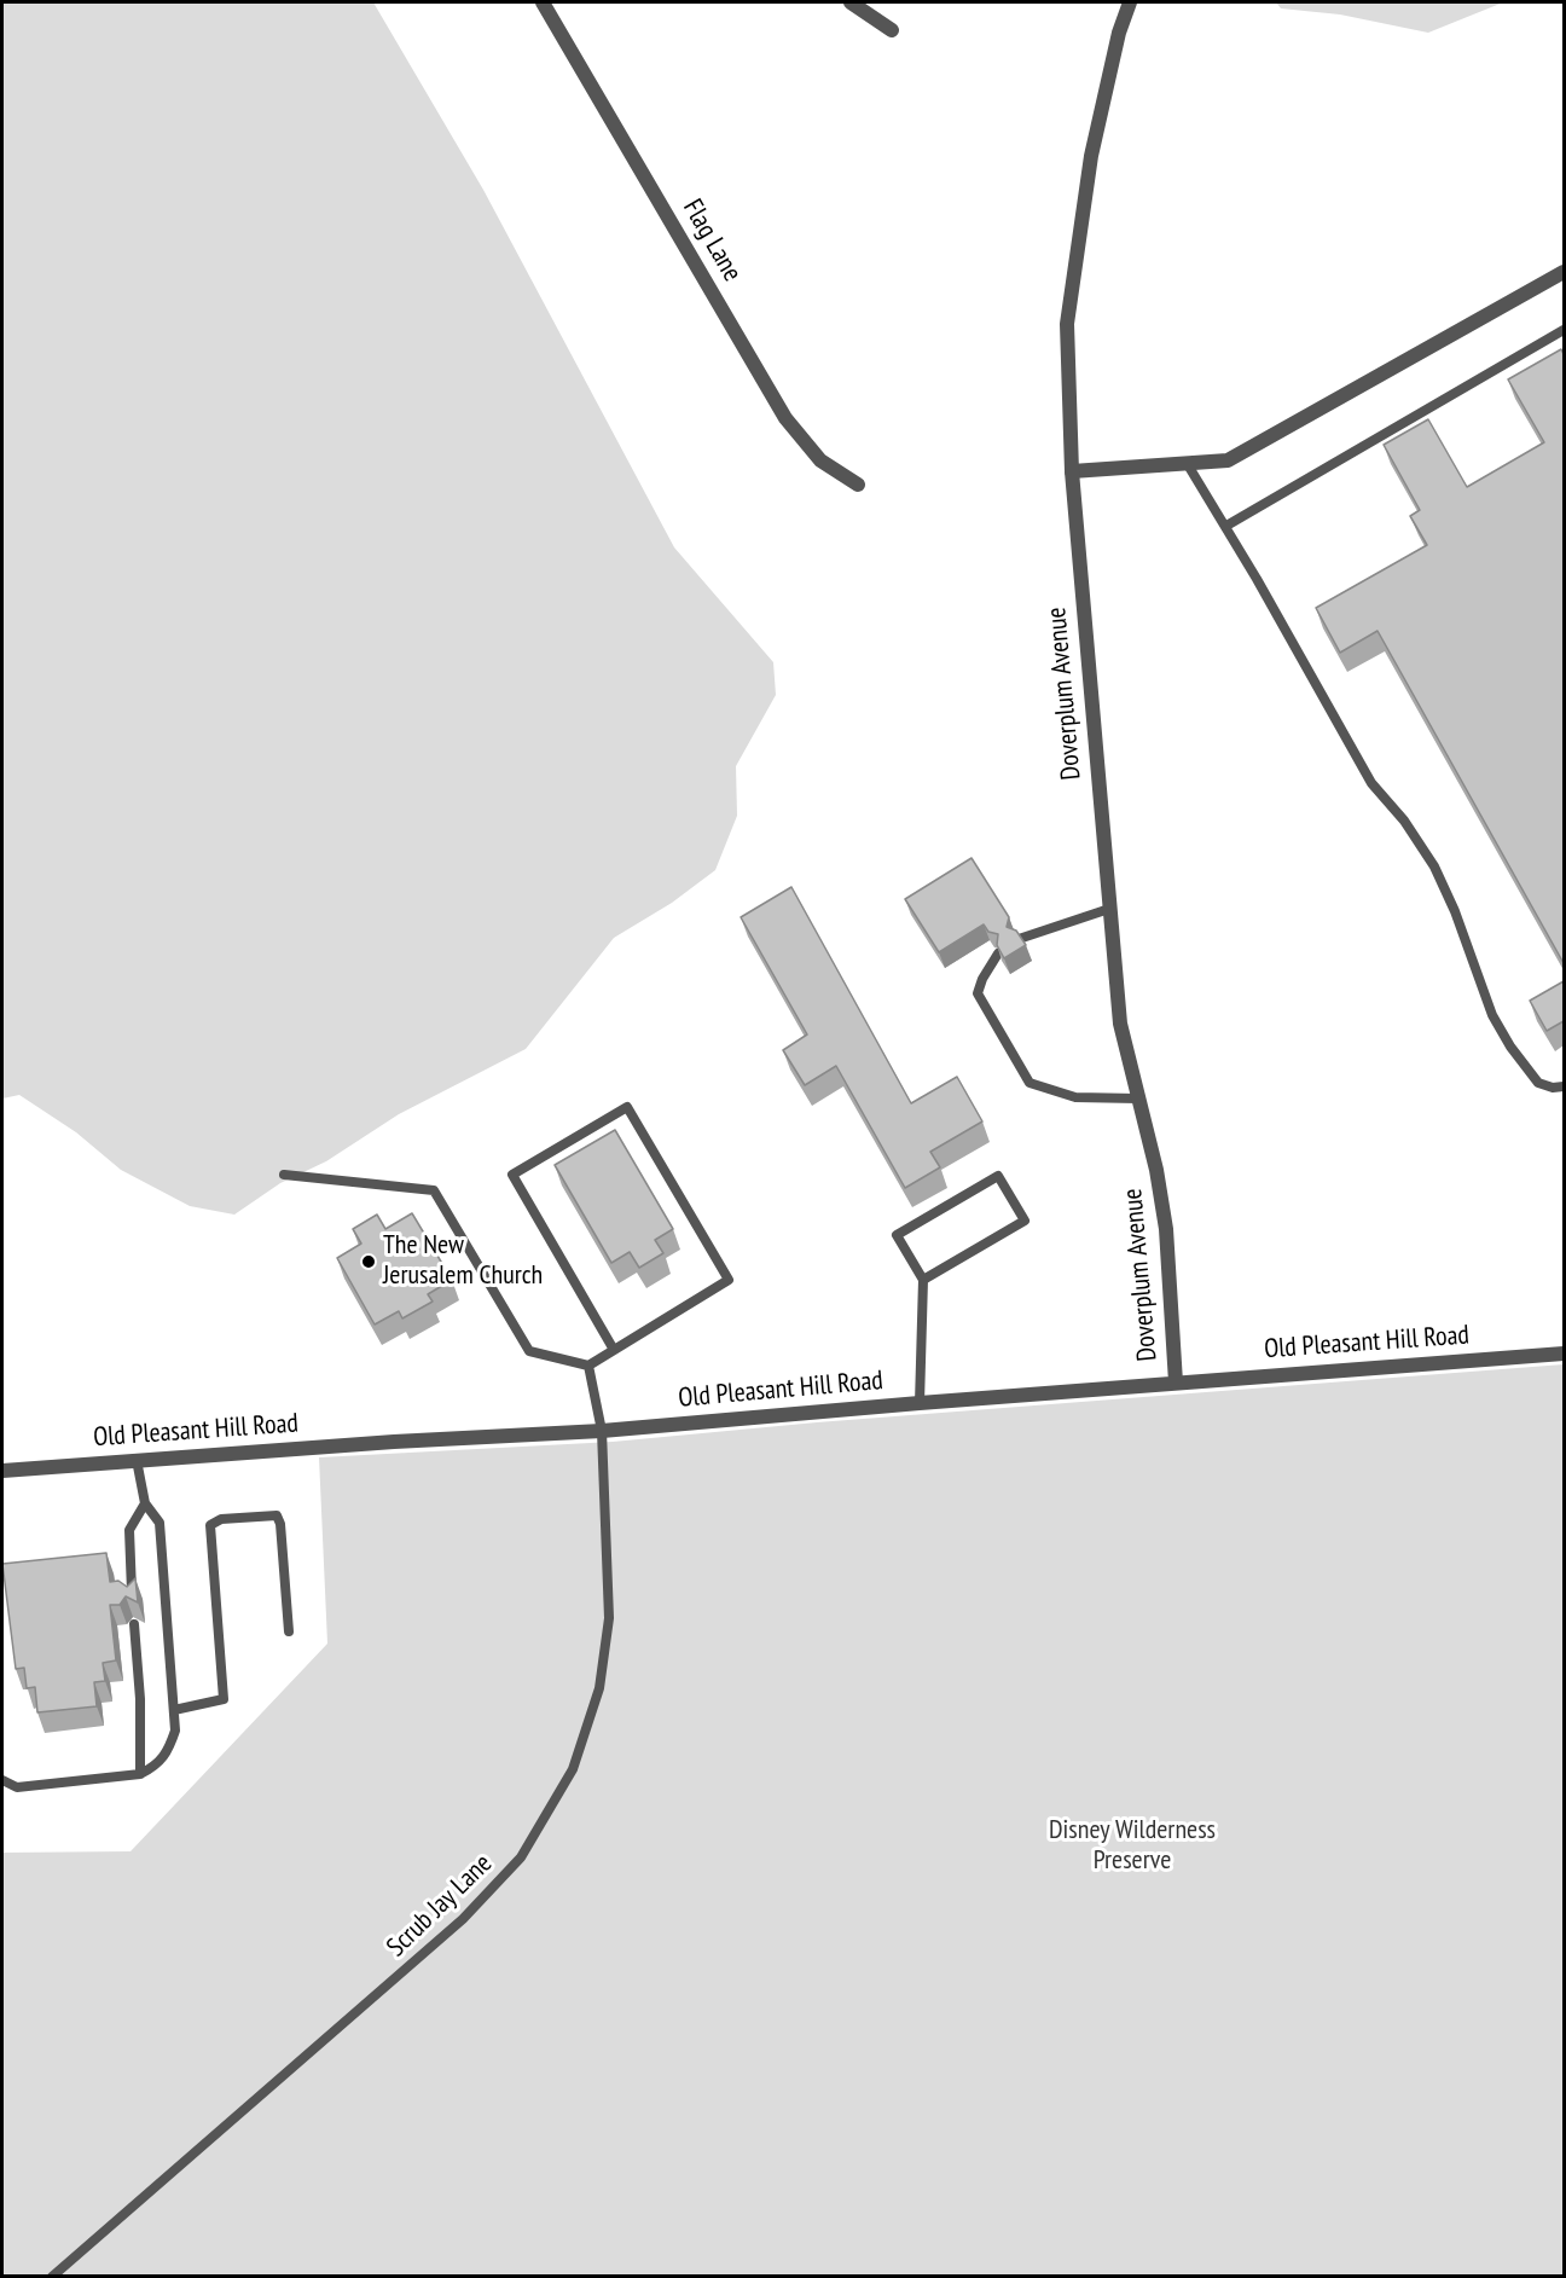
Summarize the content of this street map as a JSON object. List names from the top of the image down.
{
  "streets": {
    "street": ["Flag Lane", "Doverplum Avenue", "Old Pleasant Hill Road"],
    "lane": ["Scrub Jay Lane"]
  },
  "crossings": [
    ["Doverplum Avenue", "Old Pleasant Hill Road"],
    ["Old Pleasant Hill Road", "Scrub Jay Lane"]
  ],
  "parks": ["Disney Wilderness Preserve"],
  "places": ["The New Jerusalem Church"]
}
